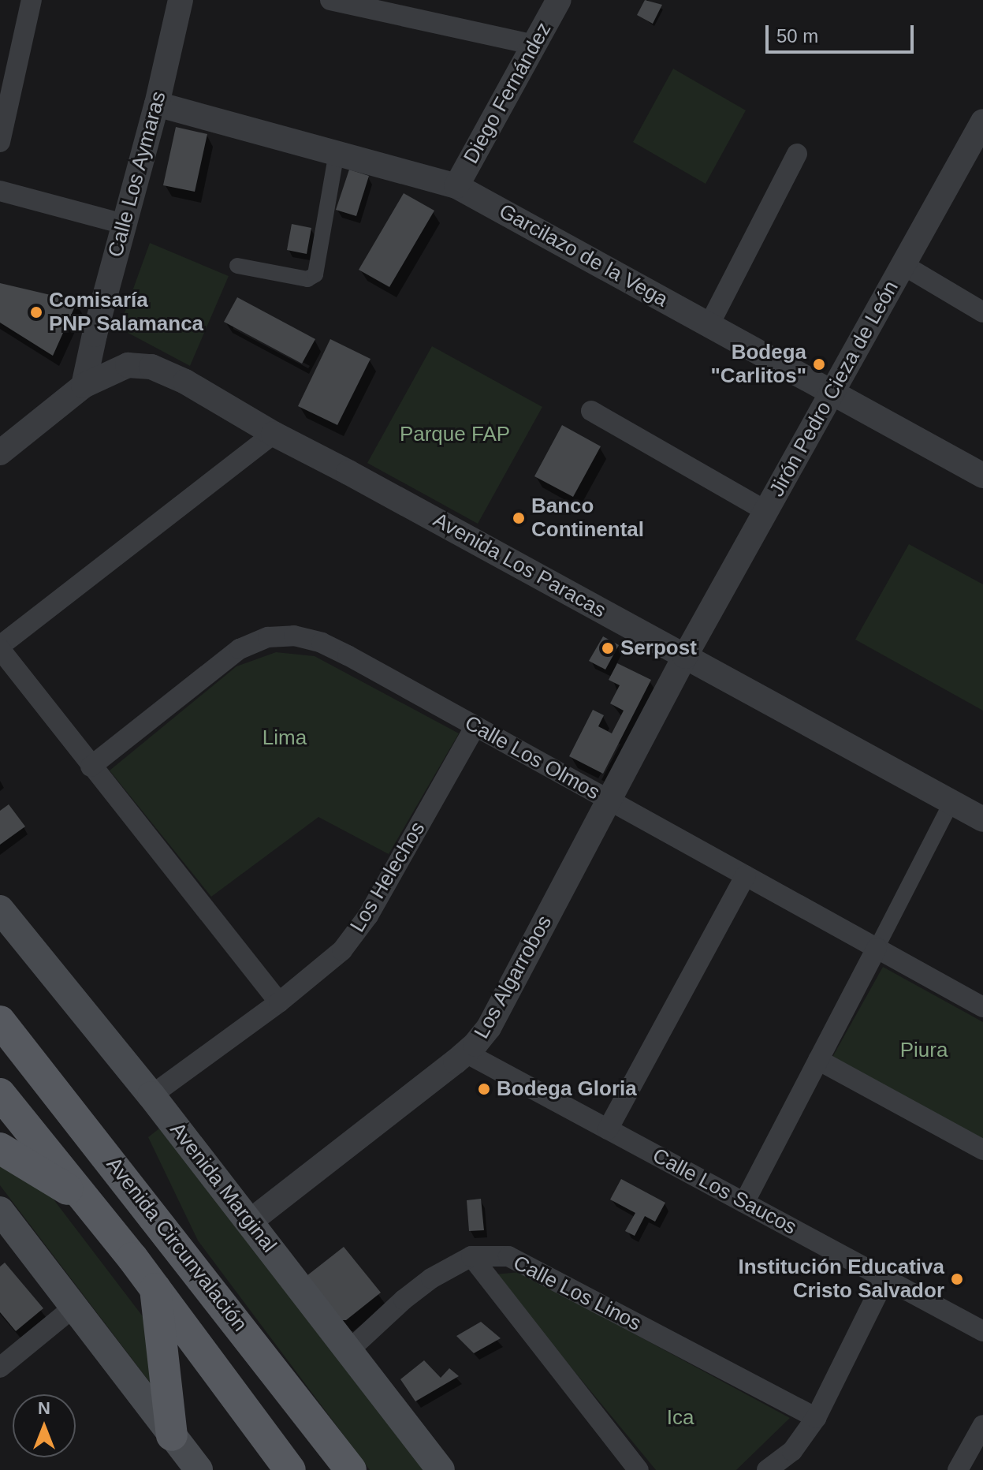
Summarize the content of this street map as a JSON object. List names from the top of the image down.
{
  "streets": {
    "main road": ["Avenida Marginal", "Avenida Circunvalación"],
    "street": [
      "Diego Fernández",
      "Calle Los Aymaras",
      "Garcilazo de la Vega",
      "Jirón Pedro Cieza de León",
      "Avenida Los Paracas",
      "Calle Los Olmos",
      "Los Helechos",
      "Los Algarrobos",
      "Calle Los Saucos",
      "Calle Los Linos"
    ]
  },
  "crossings": [
    ["Diego Fernández", "Garcilazo de la Vega"],
    ["Calle Los Aymaras", "Garcilazo de la Vega"],
    ["Calle Los Aymaras", "Avenida Los Paracas"],
    ["Garcilazo de la Vega", "Jirón Pedro Cieza de León"],
    ["Jirón Pedro Cieza de León", "Avenida Los Paracas"],
    ["Jirón Pedro Cieza de León", "Los Algarrobos"],
    ["Avenida Los Paracas", "Los Algarrobos"],
    ["Calle Los Olmos", "Los Helechos"],
    ["Calle Los Olmos", "Los Algarrobos"],
    ["Los Helechos", "Avenida Marginal"],
    ["Los Algarrobos", "Avenida Marginal"],
    ["Los Algarrobos", "Calle Los Saucos"],
    ["Avenida Marginal", "Calle Los Linos"]
  ],
  "parks": [
    "Parque FAP",
    "Lima",
    "Piura",
    "Ica"
  ],
  "places": [
    "Comisaría PNP Salamanca",
    "Bodega \"Carlitos\"",
    "Banco Continental",
    "Serpost",
    "Bodega Gloria",
    "Institución Educativa Cristo Salvador"
  ],
  "scale_bar": "50 m",
  "north": "top"
}
